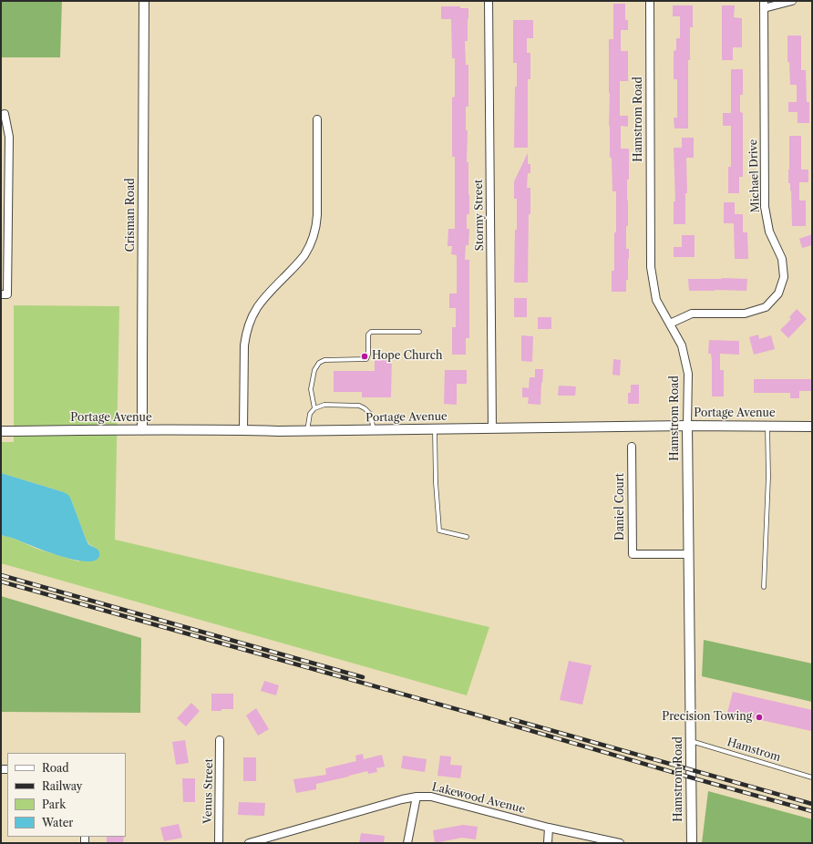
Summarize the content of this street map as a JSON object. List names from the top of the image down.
{
  "streets": {
    "street": [
      "Hamstrom Road",
      "Michael Drive",
      "Crisman Road",
      "Stormy Street",
      "Portage Avenue",
      "Daniel Court",
      "Venus Street",
      "Lakewood Avenue"
    ],
    "lane": ["Hamstrom"]
  },
  "crossings": [
    ["Hamstrom Road", "Michael Drive"],
    ["Hamstrom Road", "Portage Avenue"],
    ["Hamstrom Road", "Daniel Court"],
    ["Hamstrom Road", "Hamstrom"],
    ["Crisman Road", "Portage Avenue"],
    ["Stormy Street", "Portage Avenue"]
  ],
  "places": ["Hope Church", "Precision Towing"],
  "legend": [
    "Road",
    "Railway",
    "Park",
    "Water"
  ]
}
